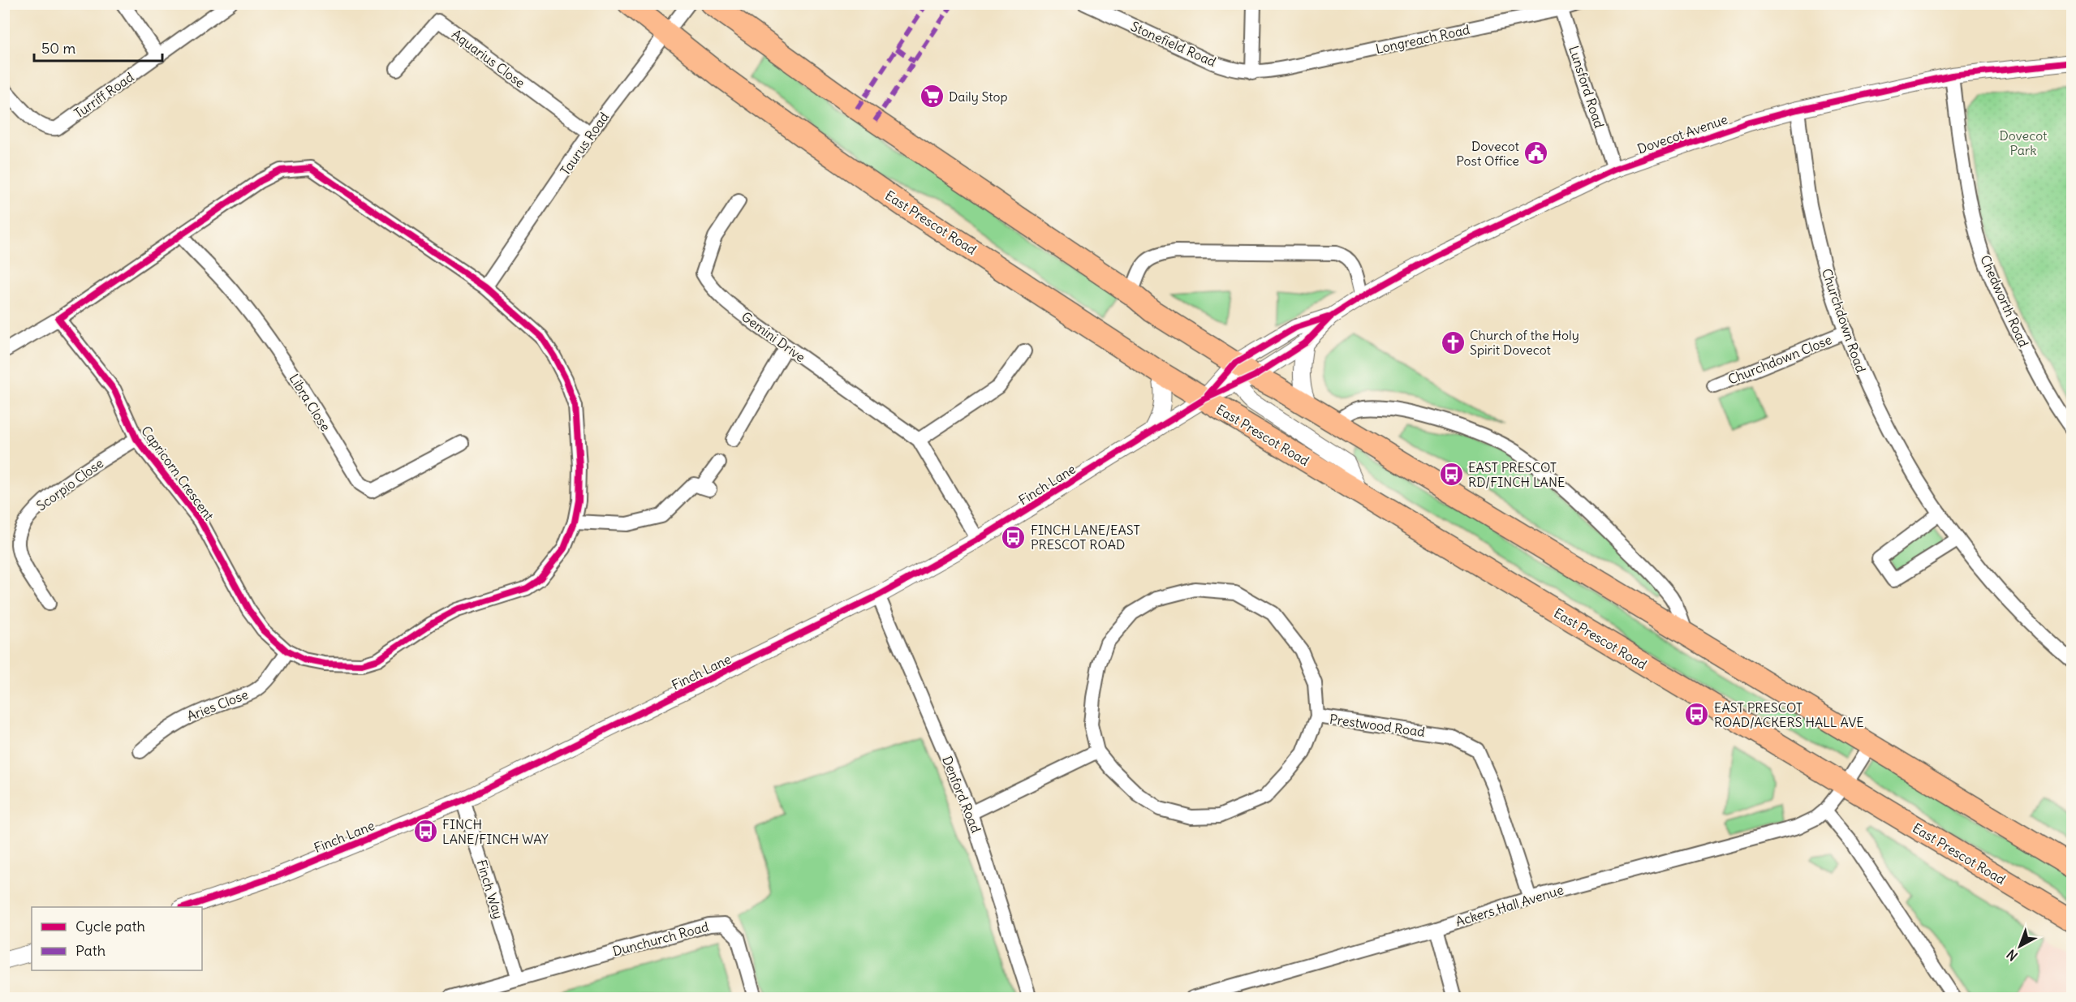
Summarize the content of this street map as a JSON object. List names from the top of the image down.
{
  "streets": {
    "highway": ["East Prescot Road"],
    "street": [
      "Longreach Road",
      "Stonefield Road",
      "Aquarius Close",
      "Lunsford Road",
      "Turriff Road",
      "Dovecot Avenue",
      "Taurus Road",
      "Chedworth Road",
      "Churchdown Road",
      "Gemini Drive",
      "Churchdown Close",
      "Libra Close",
      "Capricorn Crescent",
      "Scorpio Close",
      "Finch Lane",
      "Aries Close",
      "Prestwood Road",
      "Denford Road",
      "Finch Way",
      "Ackers Hall Avenue",
      "Dunchurch Road"
    ]
  },
  "crossings": [
    ["Longreach Road", "Stonefield Road"],
    ["Longreach Road", "Lunsford Road"],
    ["Aquarius Close", "Taurus Road"],
    ["Lunsford Road", "Dovecot Avenue"],
    ["Dovecot Avenue", "Chedworth Road"],
    ["Dovecot Avenue", "Churchdown Road"],
    ["Dovecot Avenue", "Finch Lane"],
    ["Taurus Road", "East Prescot Road"],
    ["Taurus Road", "Capricorn Crescent"],
    ["East Prescot Road", "Finch Lane"],
    ["Churchdown Road", "Churchdown Close"],
    ["Gemini Drive", "Finch Lane"],
    ["Libra Close", "Capricorn Crescent"],
    ["Capricorn Crescent", "Scorpio Close"],
    ["Capricorn Crescent", "Aries Close"],
    ["Finch Lane", "Denford Road"],
    ["Finch Lane", "Finch Way"],
    ["Prestwood Road", "Ackers Hall Avenue"],
    ["Finch Way", "Dunchurch Road"]
  ],
  "parks": ["Dovecot Park"],
  "places": {
    "supermarket": ["Daily Stop"],
    "public building": ["Dovecot Post Office"],
    "church": ["Church of the Holy Spirit Dovecot"],
    "bus stop": [
      "EAST PRESCOT RD/FINCH LANE",
      "FINCH LANE/EAST PRESCOT ROAD",
      "EAST PRESCOT ROAD/ACKERS HALL AVE",
      "FINCH LANE/FINCH WAY"
    ]
  },
  "legend": ["Cycle path", "Path"],
  "scale_bar": "50 m",
  "north": "bottom left"
}
